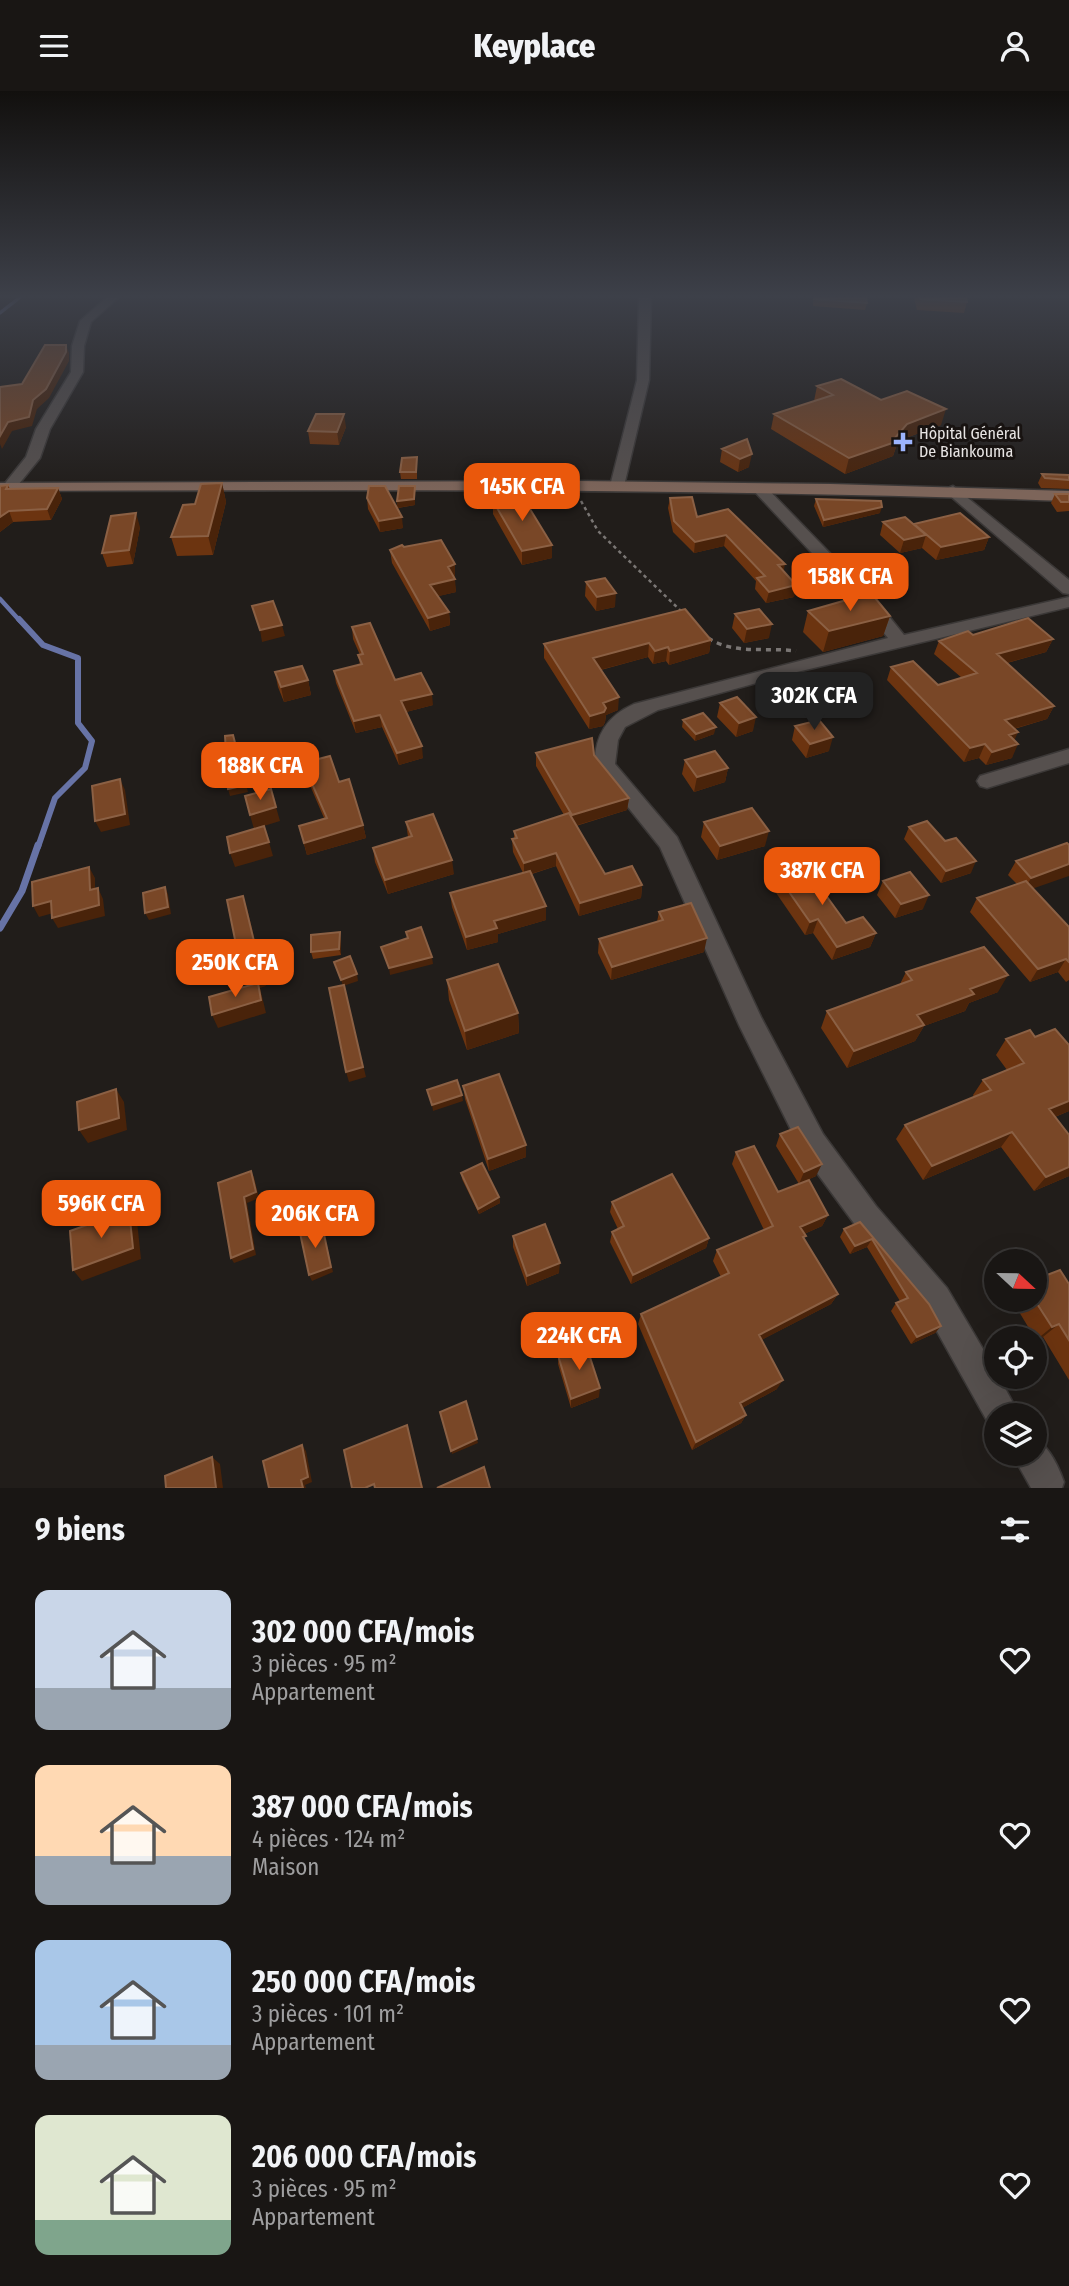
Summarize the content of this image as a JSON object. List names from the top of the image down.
{
  "places": {
    "health": ["Hôpital Général De Biankouma"]
  },
  "north": "right",
  "page": {
    "header": "Keyplace",
    "price": [
      "145K CFA",
      "158K CFA",
      "302K CFA",
      "188K CFA",
      "387K CFA",
      "250K CFA",
      "596K CFA",
      "206K CFA",
      "224K CFA"
    ],
    "heading": "9 biens",
    "list": [
      {
        "name": "302 000 CFA/mois",
        "note": "3 pièces · 95 m² · Appartement"
      },
      {
        "name": "387 000 CFA/mois",
        "note": "4 pièces · 124 m² · Maison"
      },
      {
        "name": "250 000 CFA/mois",
        "note": "3 pièces · 101 m² · Appartement"
      },
      {
        "name": "206 000 CFA/mois",
        "note": "3 pièces · 95 m² · Appartement"
      }
    ]
  }
}
